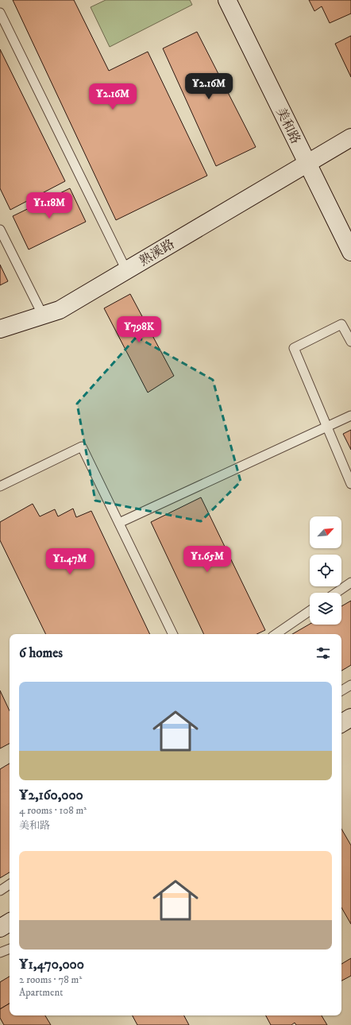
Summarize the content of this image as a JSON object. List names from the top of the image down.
{
  "streets": {
    "street": ["美和路", "熟溪路"]
  },
  "crossings": [
    ["美和路", "熟溪路"]
  ],
  "north": "top right",
  "page": {
    "price": [
      "¥2.16M",
      "¥2.16M",
      "¥1.18M",
      "¥798K",
      "¥1.65M",
      "¥1.47M"
    ],
    "heading": "6 homes",
    "list": [
      {
        "name": "¥2,160,000",
        "note": "4 rooms · 108 m² · 美和路"
      },
      {
        "name": "¥1,470,000",
        "note": "2 rooms · 78 m² · Apartment"
      }
    ]
  }
}
